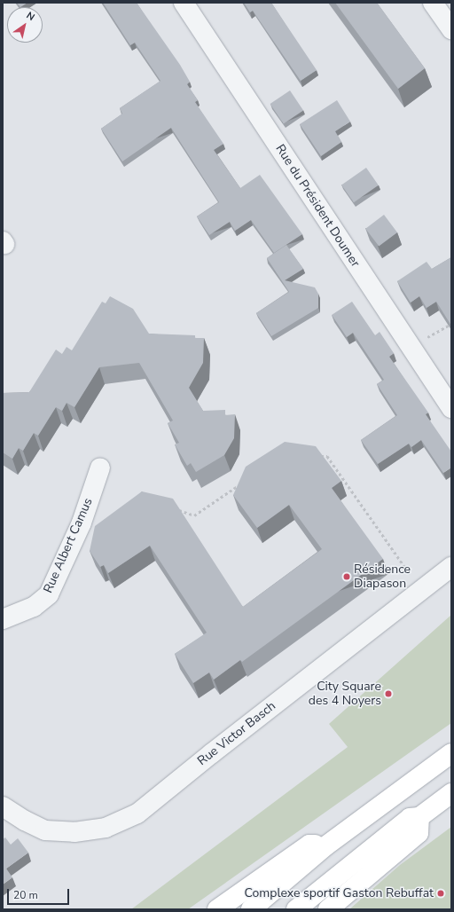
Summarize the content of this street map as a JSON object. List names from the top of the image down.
{
  "streets": {
    "street": ["Rue du Président Doumer", "Rue Albert Camus", "Rue Victor Basch"]
  },
  "places": ["Résidence Diapason", "City Square des 4 Noyers", "Complexe sportif Gaston Rebuffat"],
  "scale_bar": "20 m",
  "north": "top right"
}
